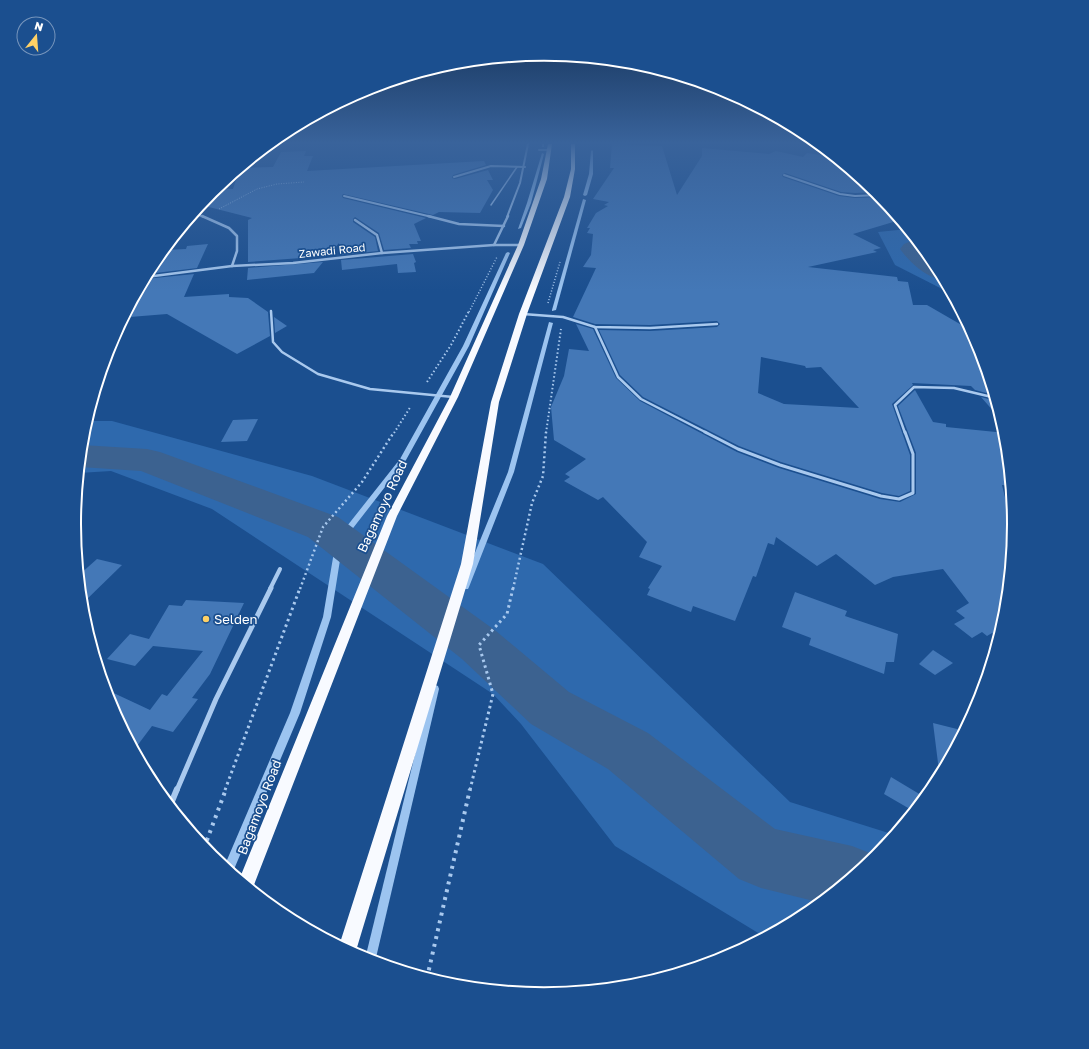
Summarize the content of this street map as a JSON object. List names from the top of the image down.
{
  "streets": {
    "highway": ["Bagamoyo Road"],
    "street": ["Zawadi Road"]
  },
  "crossings": [
    ["Zawadi Road", "Bagamoyo Road"]
  ],
  "places": ["Selden"],
  "north": "top"
}
